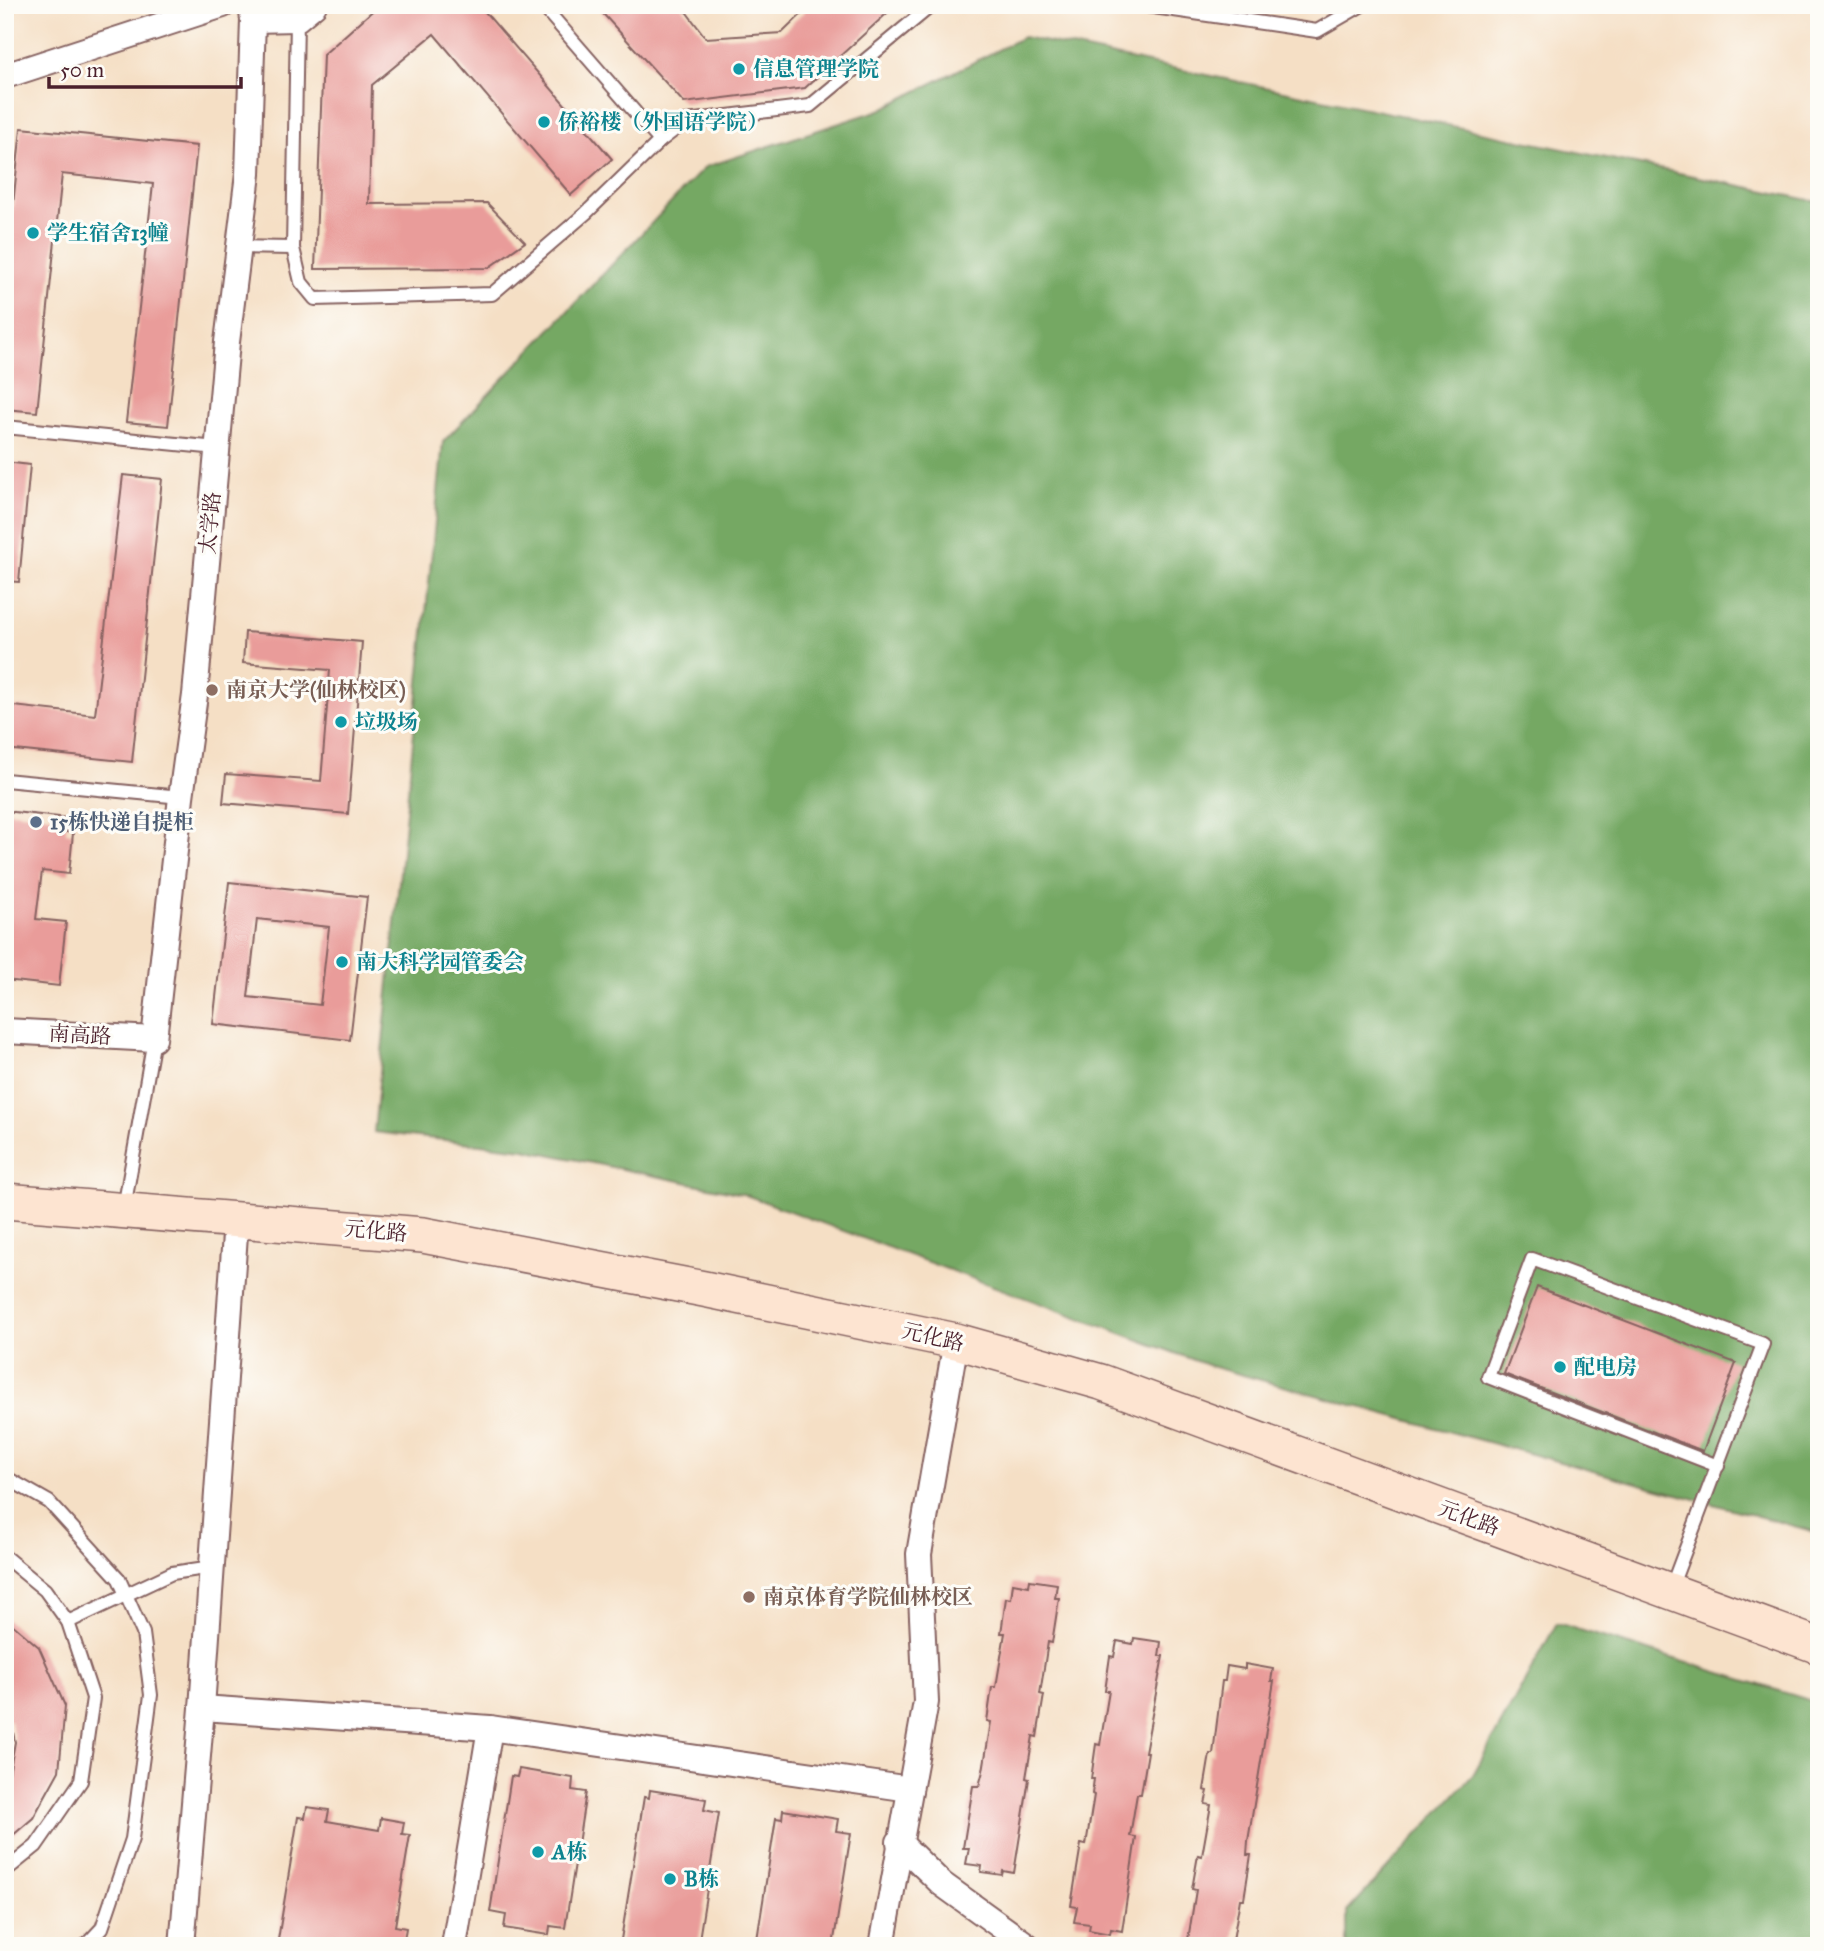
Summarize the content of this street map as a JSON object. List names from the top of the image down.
{
  "streets": {
    "street": ["太学路", "南高路", "元化路"]
  },
  "crossings": [
    ["太学路", "南高路"]
  ],
  "places": [
    "信息管理学院",
    "侨裕楼（外国语学院）",
    "学生宿舍13幢",
    "南京大学(仙林校区)",
    "垃圾场",
    "15栋快递自提柜",
    "南大科学园管委会",
    "配电房",
    "南京体育学院仙林校区",
    "A栋",
    "B栋"
  ],
  "scale_bar": "50 m"
}
